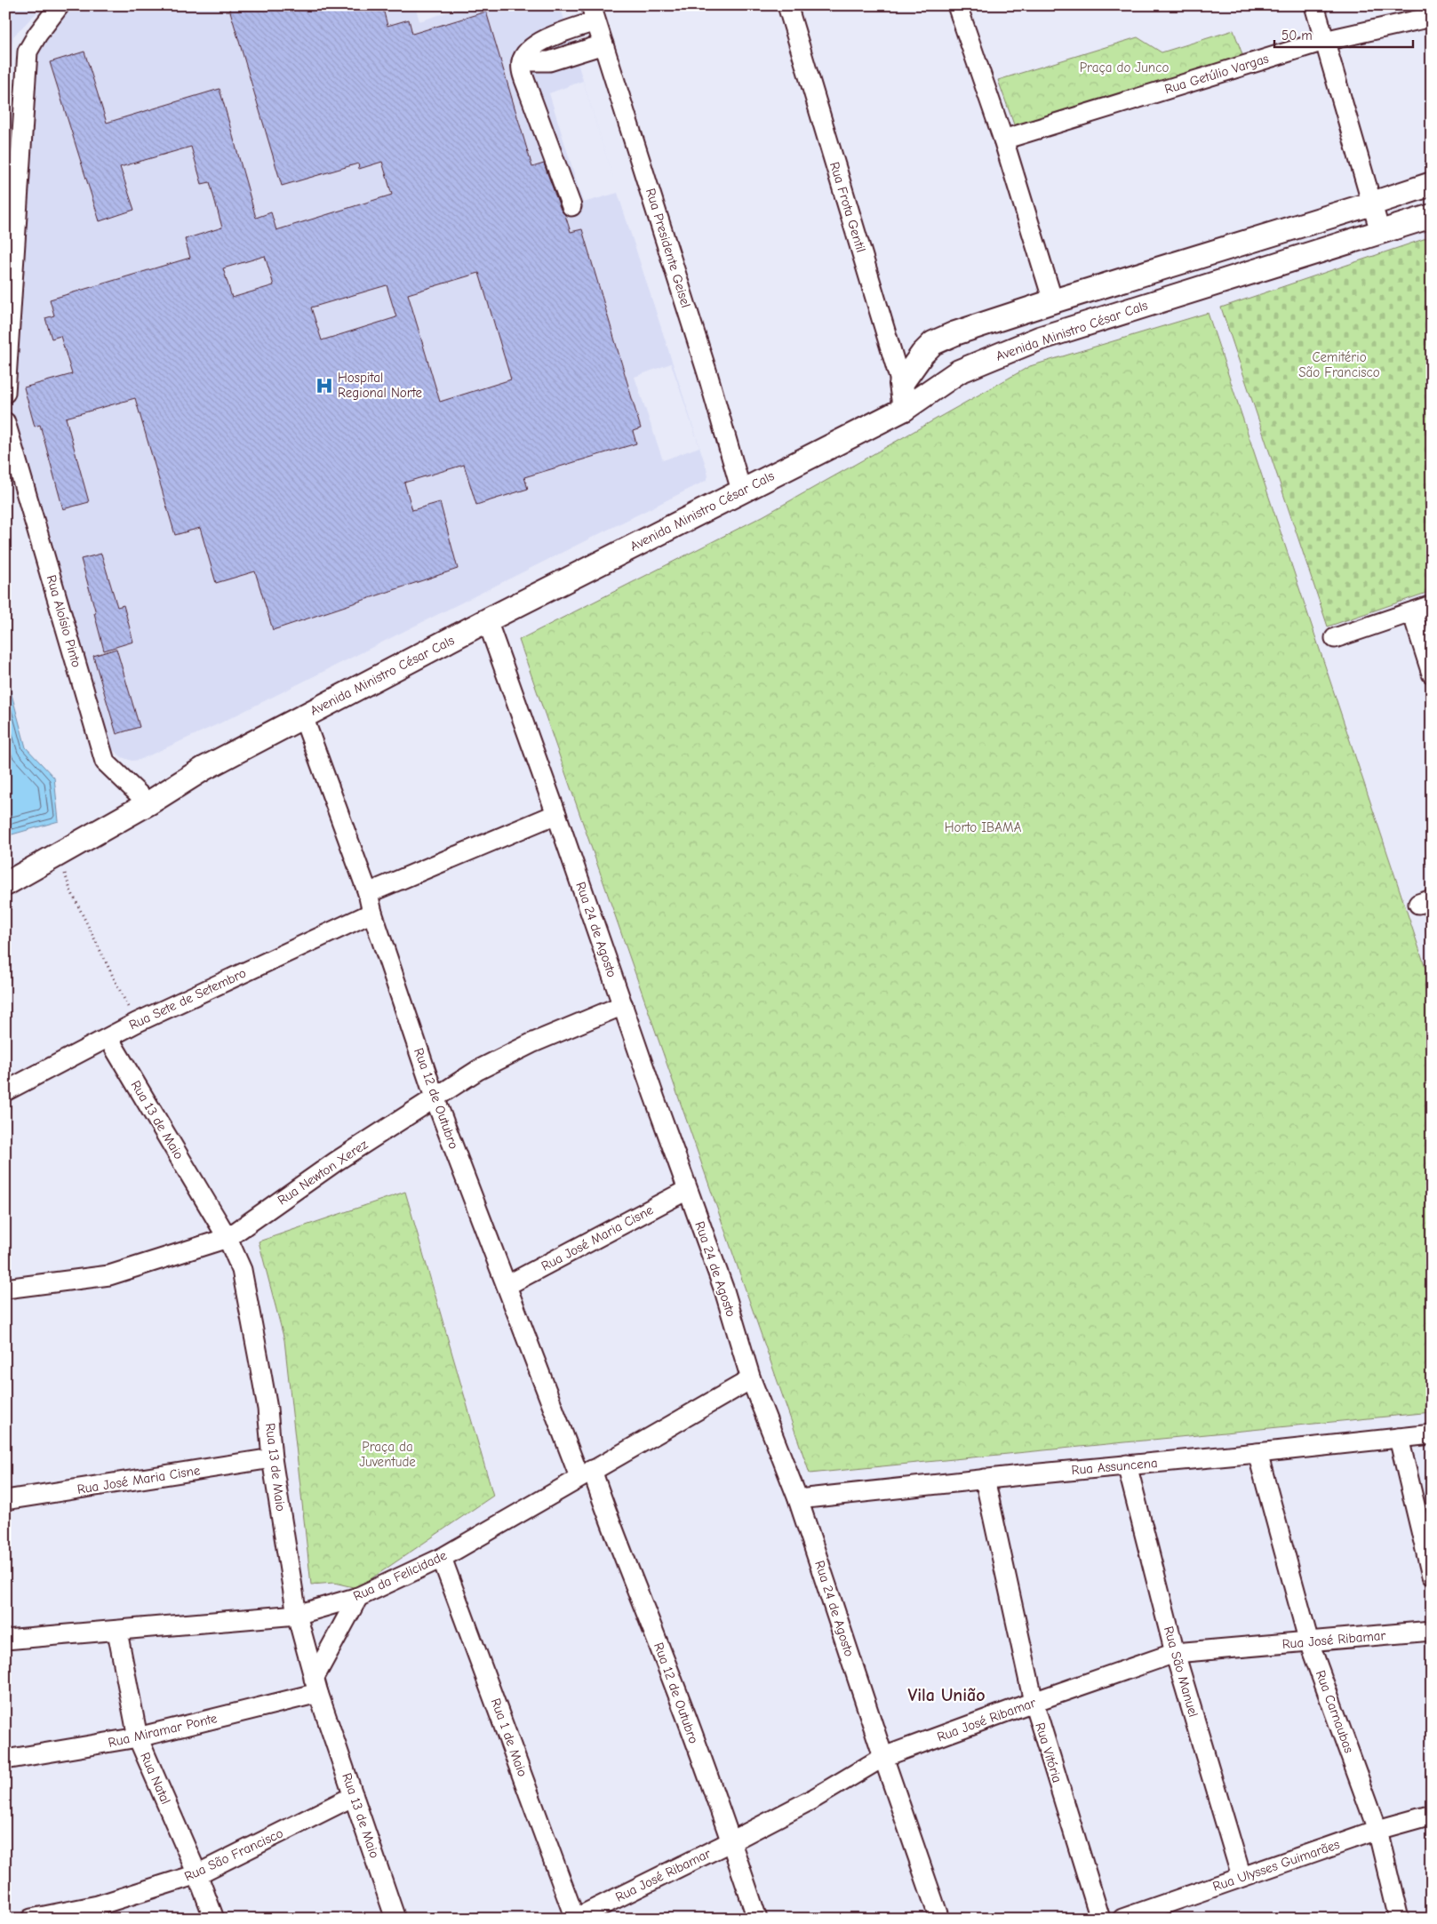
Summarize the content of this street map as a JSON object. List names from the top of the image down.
{
  "streets": {
    "main road": ["Rua Frota Gentil", "Avenida Ministro César Cals"],
    "street": [
      "Rua Getúlio Vargas",
      "Rua Presidente Geisel",
      "Rua Aloísio Pinto",
      "Rua 24 de Agosto",
      "Rua Sete de Setembro",
      "Rua 12 de Outubro",
      "Rua 13 de Maio",
      "Rua Newton Xerez",
      "Rua José Maria Cisne",
      "Rua Assuncena",
      "Rua da Felicidade",
      "Rua José Ribamar",
      "Rua São Manuel",
      "Rua Carnaubas",
      "Rua Miramar Ponte",
      "Rua 1 de Maio",
      "Rua Vitória",
      "Rua Natal",
      "Rua São Francisco",
      "Rua Ulysses Guimarães"
    ]
  },
  "crossings": [
    ["Rua Frota Gentil", "Avenida Ministro César Cals"],
    ["Rua Presidente Geisel", "Avenida Ministro César Cals"],
    ["Avenida Ministro César Cals", "Rua Aloísio Pinto"],
    ["Avenida Ministro César Cals", "Rua 24 de Agosto"],
    ["Avenida Ministro César Cals", "Rua 12 de Outubro"],
    ["Rua 24 de Agosto", "Rua Newton Xerez"],
    ["Rua 24 de Agosto", "Rua José Maria Cisne"],
    ["Rua 24 de Agosto", "Rua Assuncena"],
    ["Rua 24 de Agosto", "Rua da Felicidade"],
    ["Rua 24 de Agosto", "Rua José Ribamar"],
    ["Rua Sete de Setembro", "Rua 12 de Outubro"],
    ["Rua Sete de Setembro", "Rua 13 de Maio"],
    ["Rua 12 de Outubro", "Rua Newton Xerez"],
    ["Rua 12 de Outubro", "Rua José Maria Cisne"],
    ["Rua 12 de Outubro", "Rua da Felicidade"],
    ["Rua 12 de Outubro", "Rua José Ribamar"],
    ["Rua 13 de Maio", "Rua Newton Xerez"],
    ["Rua 13 de Maio", "Rua José Maria Cisne"],
    ["Rua 13 de Maio", "Rua da Felicidade"],
    ["Rua 13 de Maio", "Rua Miramar Ponte"],
    ["Rua 13 de Maio", "Rua São Francisco"],
    ["Rua Assuncena", "Rua São Manuel"],
    ["Rua Assuncena", "Rua Carnaubas"],
    ["Rua Assuncena", "Rua Vitória"],
    ["Rua da Felicidade", "Rua 1 de Maio"],
    ["Rua da Felicidade", "Rua Natal"],
    ["Rua José Ribamar", "Rua São Manuel"],
    ["Rua José Ribamar", "Rua Carnaubas"],
    ["Rua José Ribamar", "Rua 1 de Maio"],
    ["Rua José Ribamar", "Rua Vitória"],
    ["Rua São Manuel", "Rua Ulysses Guimarães"],
    ["Rua Carnaubas", "Rua Ulysses Guimarães"],
    ["Rua Miramar Ponte", "Rua Natal"],
    ["Rua Natal", "Rua São Francisco"]
  ],
  "districts": ["Vila União"],
  "parks": [
    "Praça do Junco",
    "Cemitério São Francisco",
    "Horto IBAMA",
    "Praça da Juventude"
  ],
  "places": {
    "hospital": ["Hospital Regional Norte"]
  },
  "scale_bar": "50 m"
}
